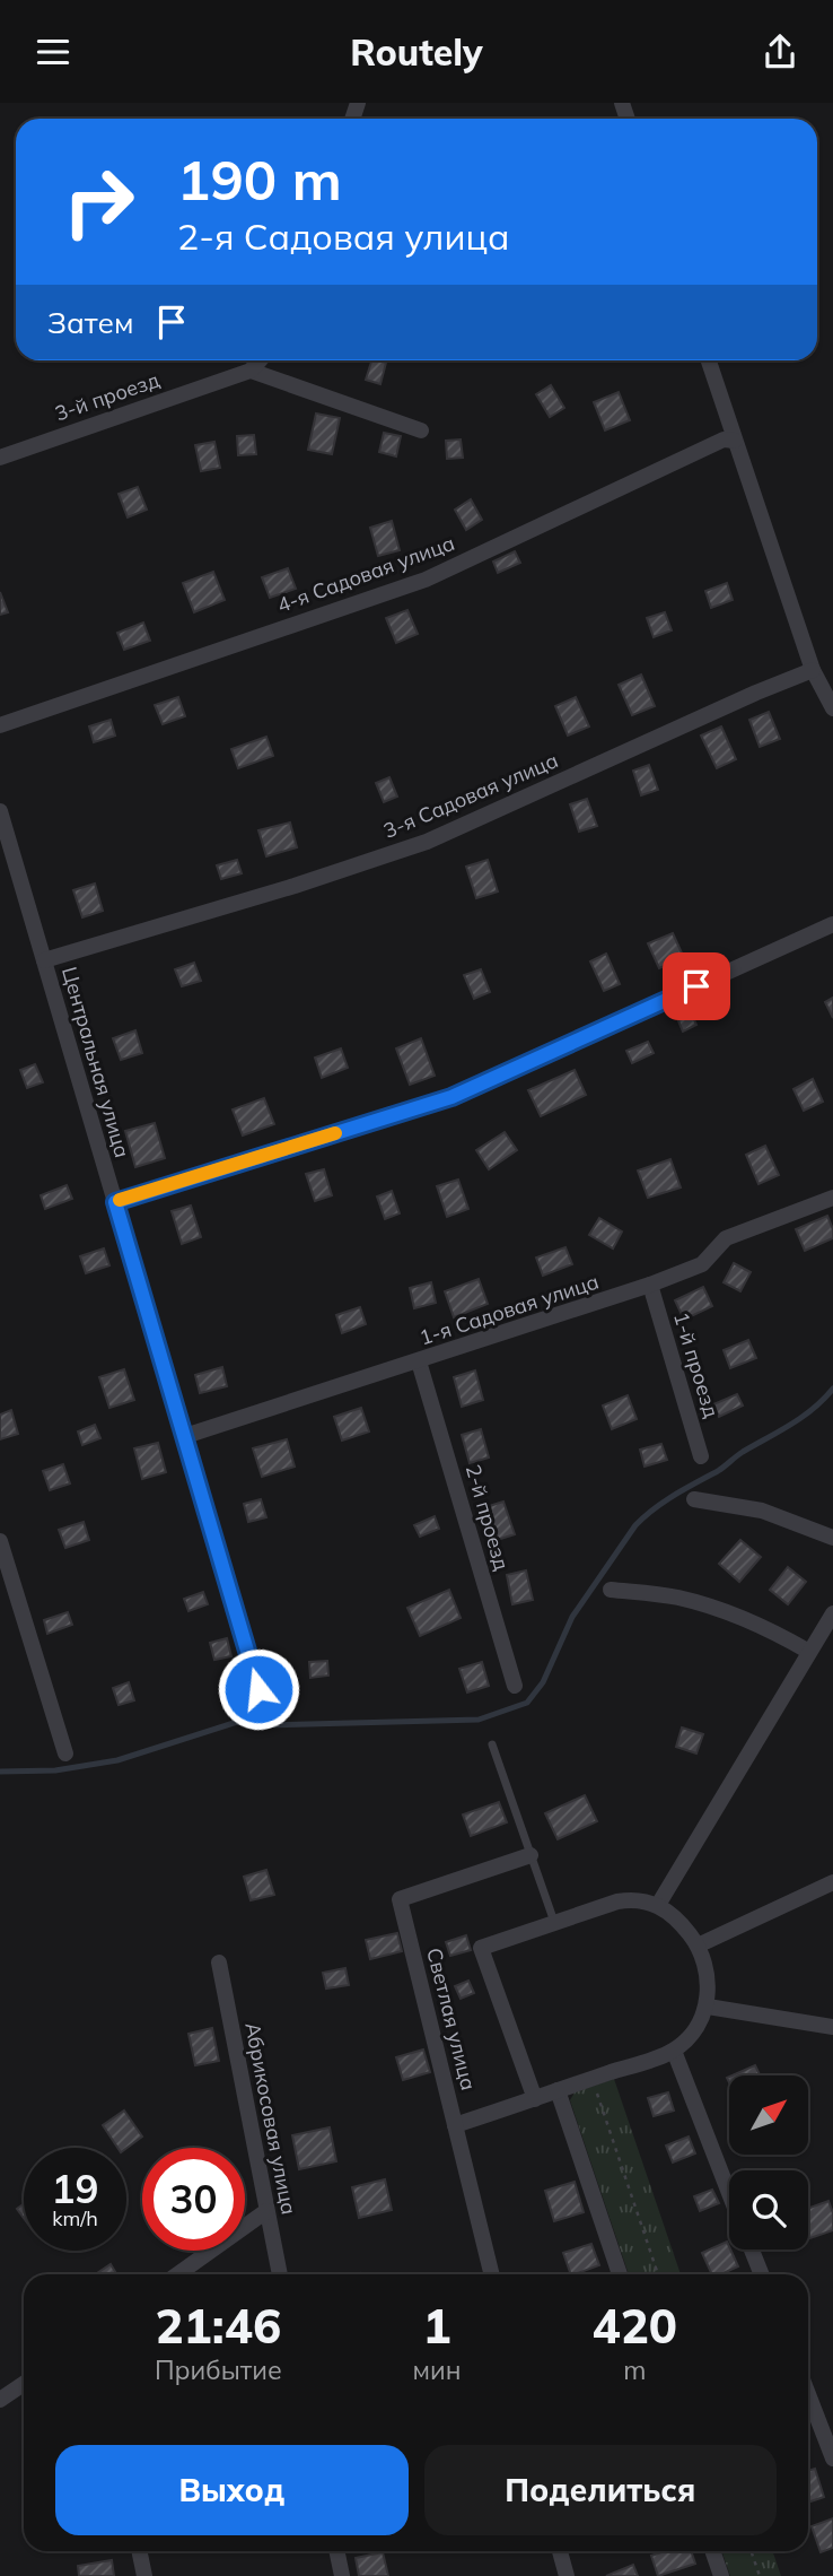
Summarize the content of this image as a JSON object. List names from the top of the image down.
{
  "streets": {
    "street": [
      "3-й проезд",
      "4-я Садовая улица",
      "3-я Садовая улица",
      "Центральная улица",
      "1-я Садовая улица",
      "1-й проезд",
      "2-й проезд",
      "Светлая улица",
      "Абрикосовая улица"
    ]
  },
  "crossings": [
    ["3-я Садовая улица", "Центральная улица"],
    ["Центральная улица", "1-я Садовая улица"],
    ["1-я Садовая улица", "1-й проезд"],
    ["1-я Садовая улица", "2-й проезд"]
  ],
  "north": "top right",
  "page": {
    "header": "Routely",
    "turn": ["190 m", "2-я Садовая улица"],
    "then": "Затем",
    "speed": "19 km/h",
    "limit": "30",
    "eta": [
      "21:46",
      "Прибытие",
      "1",
      "мин",
      "420",
      "m"
    ],
    "buttons": ["Выход", "Поделиться"]
  }
}
